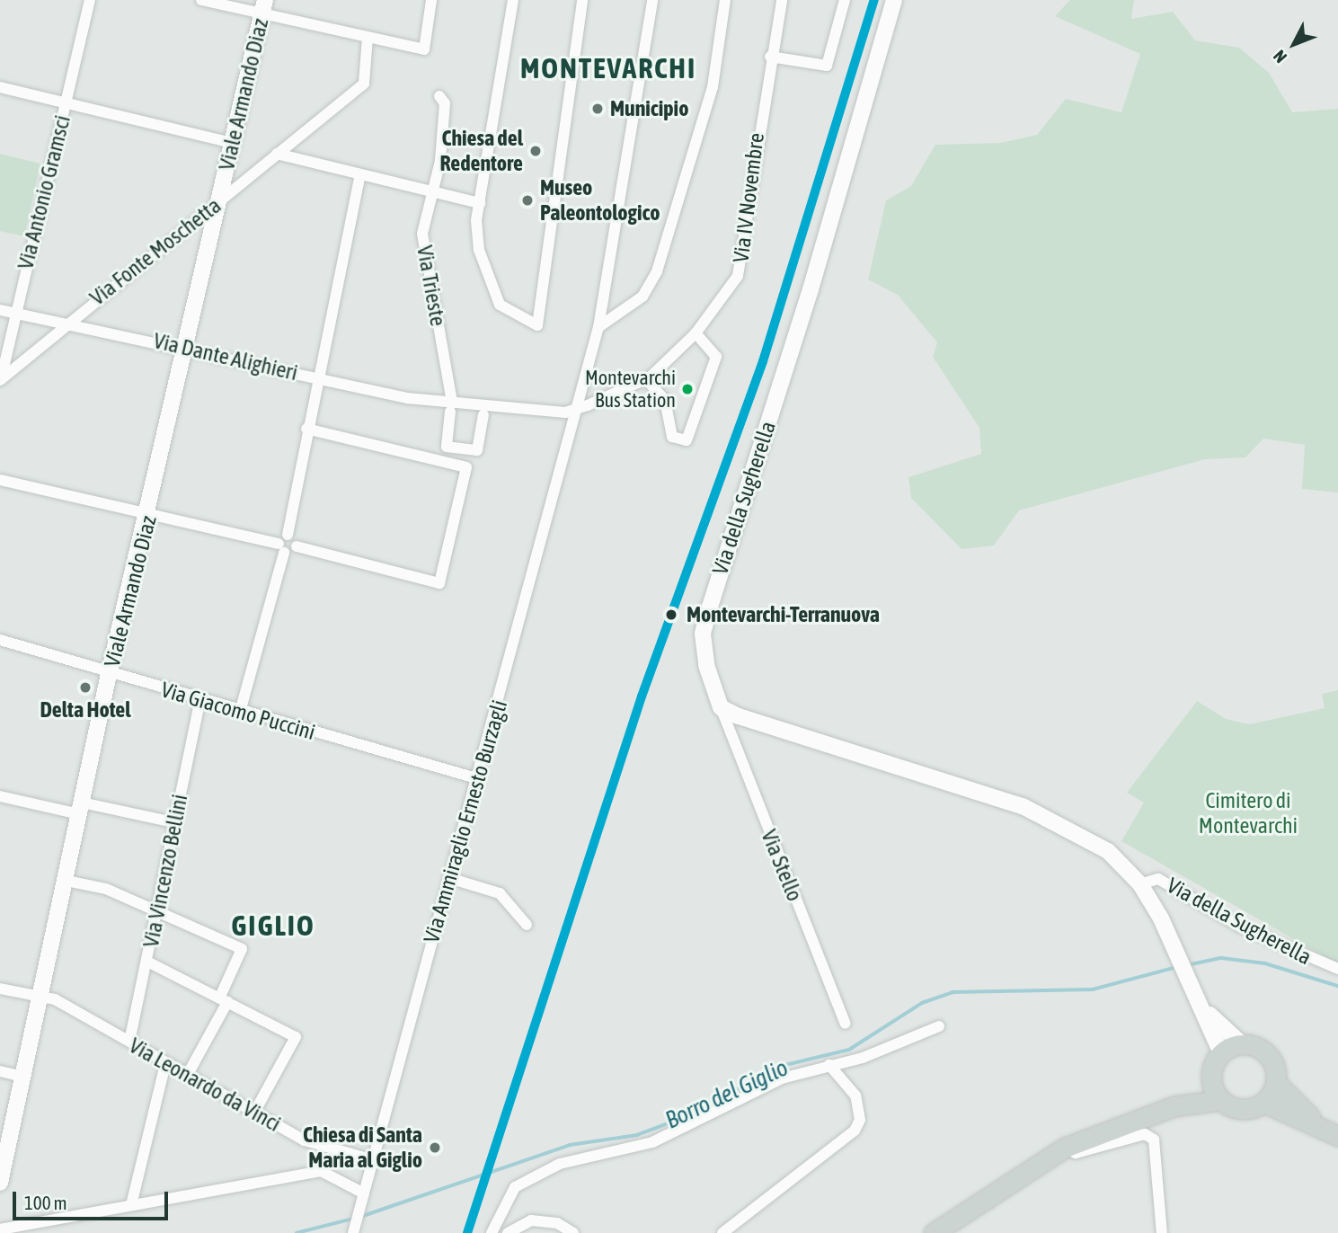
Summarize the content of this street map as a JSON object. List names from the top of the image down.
{
  "streets": {
    "street": [
      "Viale Armando Diaz",
      "Via Antonio Gramsci",
      "Via IV Novembre",
      "Via Fonte Moschetta",
      "Via Trieste",
      "Via Dante Alighieri",
      "Via della Sugherella",
      "Via Giacomo Puccini",
      "Via Ammiraglio Ernesto Burzagli",
      "Via Stello",
      "Via Vincenzo Bellini",
      "Via Leonardo da Vinci"
    ]
  },
  "crossings": [
    ["Viale Armando Diaz", "Via Fonte Moschetta"],
    ["Viale Armando Diaz", "Via Dante Alighieri"],
    ["Viale Armando Diaz", "Via Giacomo Puccini"],
    ["Viale Armando Diaz", "Via Leonardo da Vinci"],
    ["Via Antonio Gramsci", "Via Fonte Moschetta"],
    ["Via Antonio Gramsci", "Via Dante Alighieri"],
    ["Via IV Novembre", "Via Dante Alighieri"],
    ["Via IV Novembre", "Via Ammiraglio Ernesto Burzagli"],
    ["Via Fonte Moschetta", "Via Dante Alighieri"],
    ["Via Trieste", "Via Dante Alighieri"],
    ["Via Dante Alighieri", "Via Ammiraglio Ernesto Burzagli"],
    ["Via della Sugherella", "Via Stello"],
    ["Via Giacomo Puccini", "Via Ammiraglio Ernesto Burzagli"],
    ["Via Giacomo Puccini", "Via Vincenzo Bellini"],
    ["Via Ammiraglio Ernesto Burzagli", "Via Leonardo da Vinci"],
    ["Via Vincenzo Bellini", "Via Leonardo da Vinci"]
  ],
  "districts": ["MONTEVARCHI", "GIGLIO"],
  "water": ["Borro del Giglio"],
  "parks": ["Cimitero di Montevarchi"],
  "places": [
    "Municipio",
    "Chiesa del Redentore",
    "Museo Paleontologico",
    "Montevarchi Bus Station",
    "Montevarchi-Terranuova",
    "Delta Hotel",
    "Chiesa di Santa Maria al Giglio"
  ],
  "scale_bar": "100 m",
  "north": "bottom left"
}
